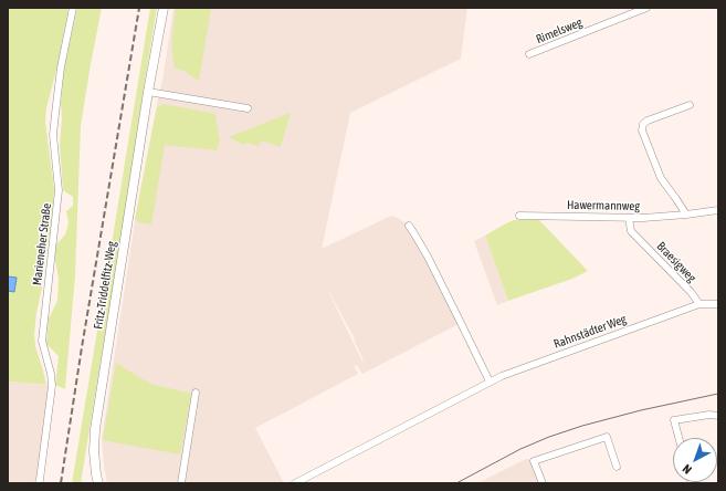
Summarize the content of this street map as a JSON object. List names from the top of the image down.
{
  "streets": {
    "street": [
      "Rimelsweg",
      "Hawermannweg",
      "Marieneher Straße",
      "Braesigweg",
      "Fritz-Triddelfitz-Weg",
      "Rahnstädter Weg"
    ]
  },
  "crossings": [
    ["Hawermannweg", "Braesigweg"],
    ["Braesigweg", "Rahnstädter Weg"]
  ],
  "north": "bottom left"
}
